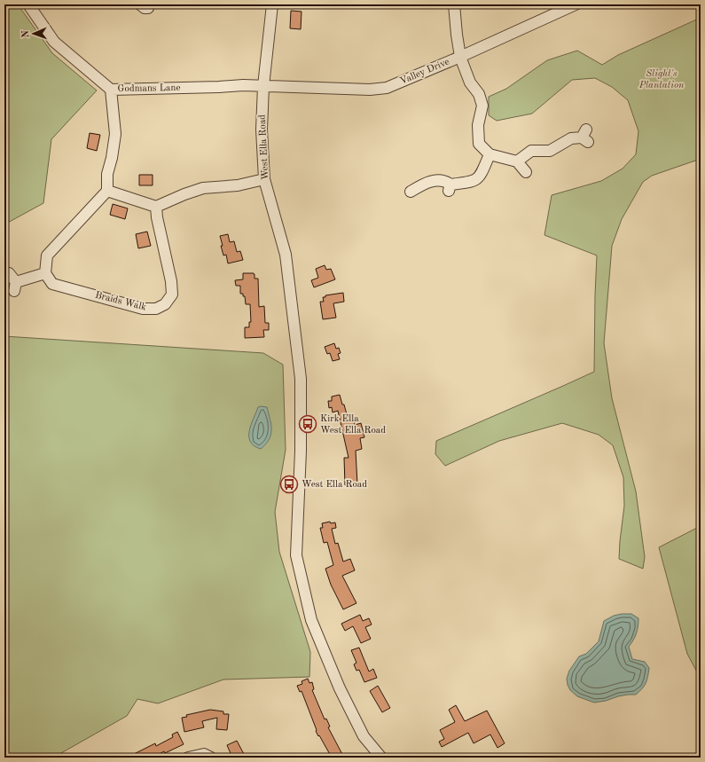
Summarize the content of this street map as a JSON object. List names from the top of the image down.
{
  "streets": {
    "street": [
      "Valley Drive",
      "Godmans Lane",
      "West Ella Road",
      "Braids Walk"
    ]
  },
  "crossings": [
    ["Valley Drive", "Godmans Lane"],
    ["Valley Drive", "West Ella Road"],
    ["Godmans Lane", "West Ella Road"]
  ],
  "parks": ["Slight's Plantation"],
  "places": {
    "bus stop": ["Kirk Ella West Ella Road", "West Ella Road"]
  },
  "north": "left"
}
